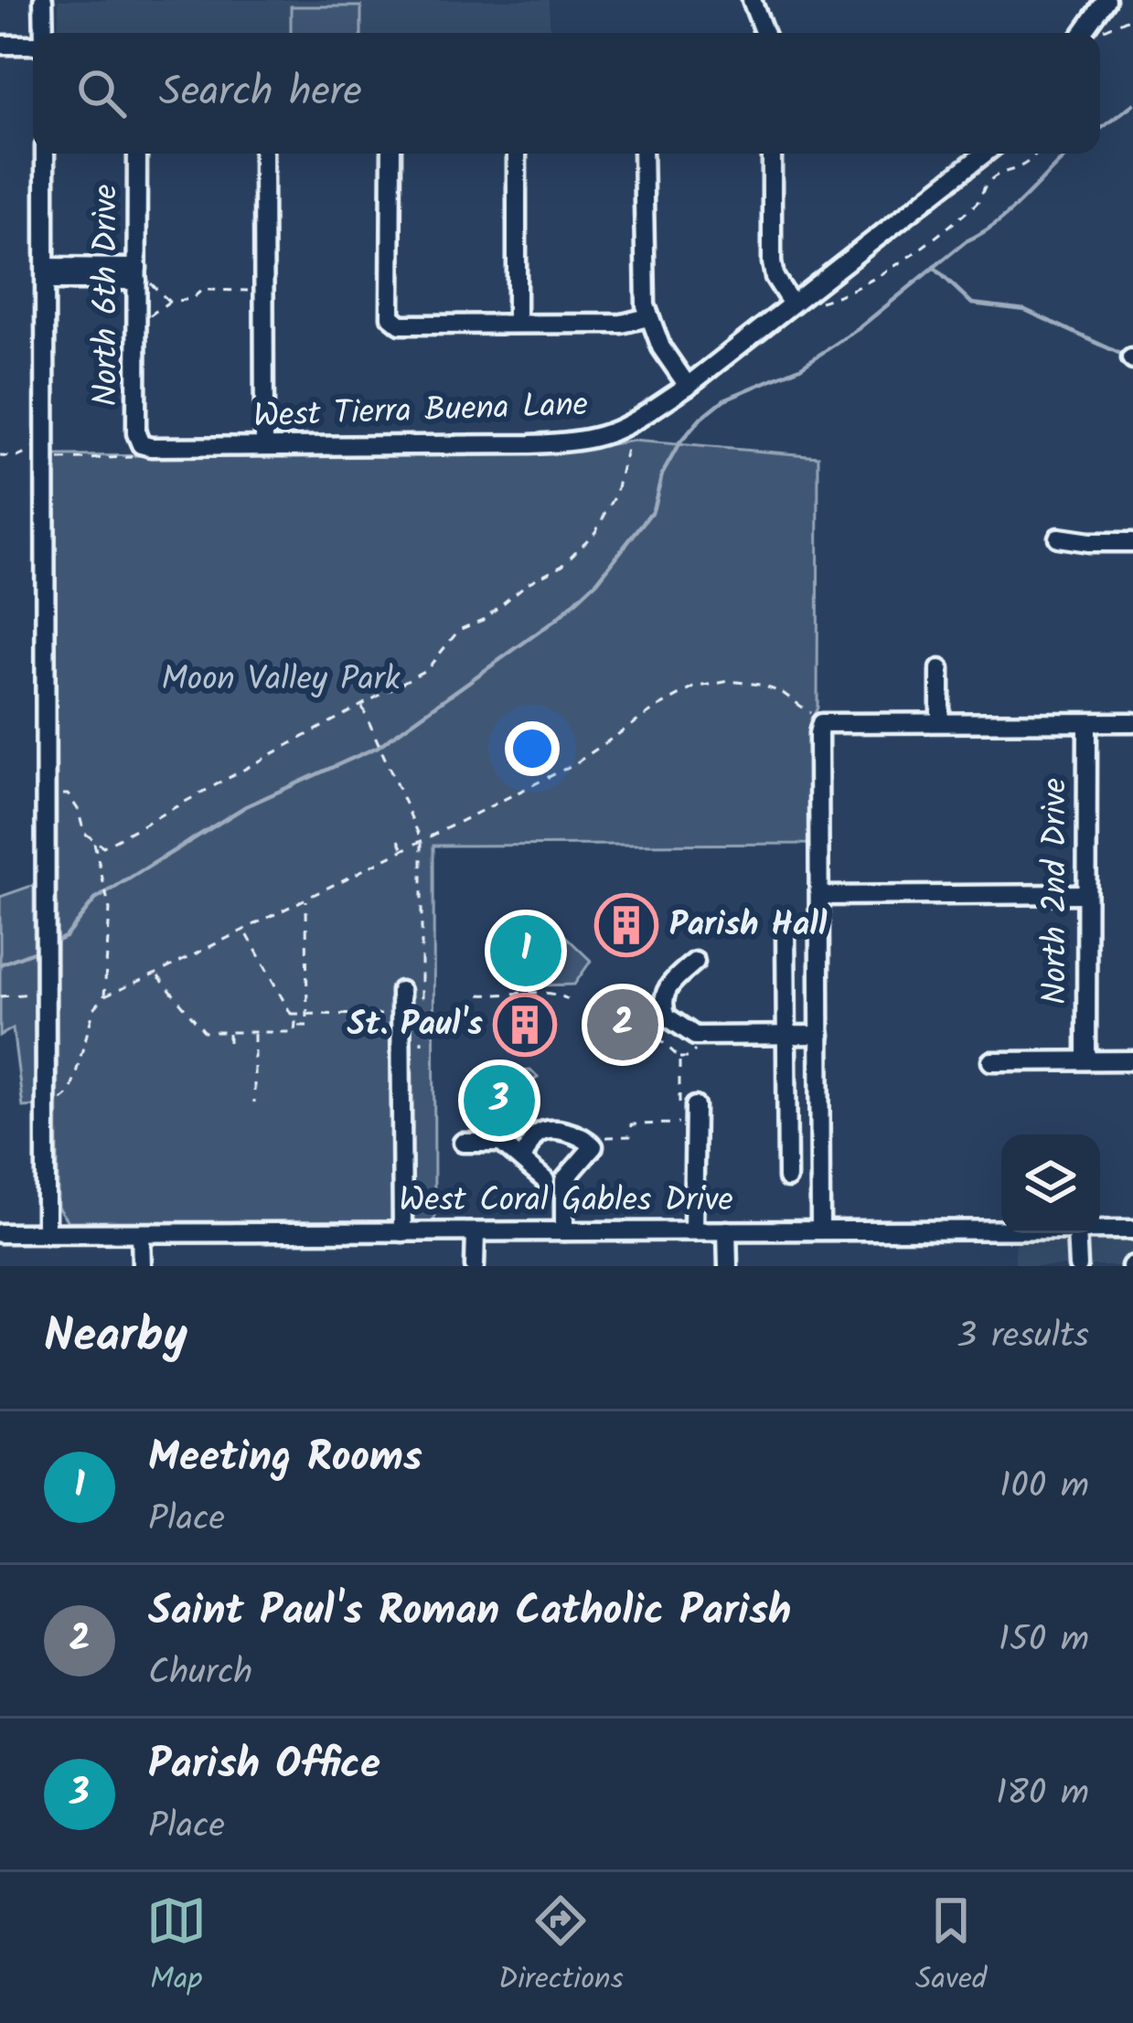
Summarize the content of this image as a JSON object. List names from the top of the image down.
{
  "streets": {
    "street": [
      "North 6th Drive",
      "West Tierra Buena Lane",
      "North 2nd Drive",
      "West Coral Gables Drive"
    ]
  },
  "crossings": [
    ["North 6th Drive", "West Tierra Buena Lane"]
  ],
  "parks": ["Moon Valley Park"],
  "places": {
    "building": ["Parish Hall", "St. Paul's"]
  },
  "page": {
    "search": "Search here",
    "pins": ["1", "2", "3"],
    "heading": ["Nearby", "3 results"],
    "list": [
      {
        "mark": "1",
        "name": "Meeting Rooms",
        "note": "Place",
        "value": "100 m"
      },
      {
        "mark": "2",
        "name": "Saint Paul's Roman Catholic Parish",
        "note": "Church",
        "value": "150 m"
      },
      {
        "mark": "3",
        "name": "Parish Office",
        "note": "Place",
        "value": "180 m"
      }
    ],
    "nav": ["Map", "Directions", "Saved"]
  }
}
